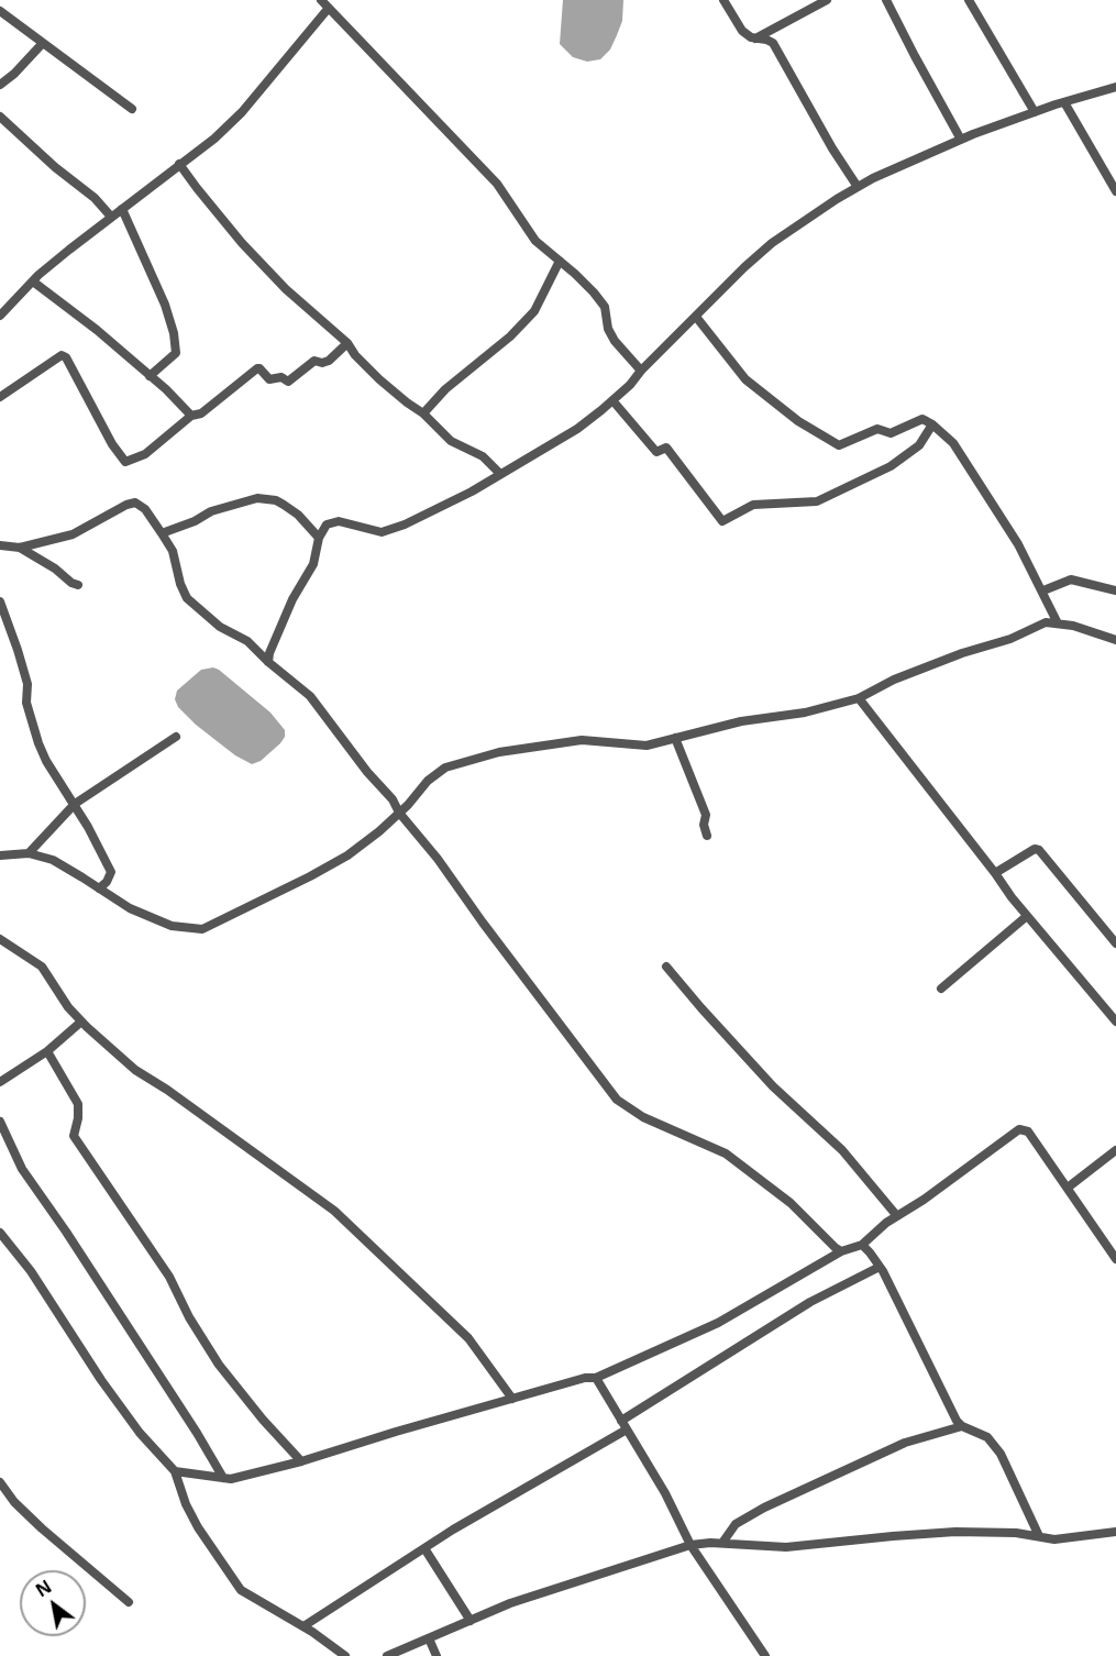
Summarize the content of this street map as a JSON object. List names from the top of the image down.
{
  "north": "top left"
}
